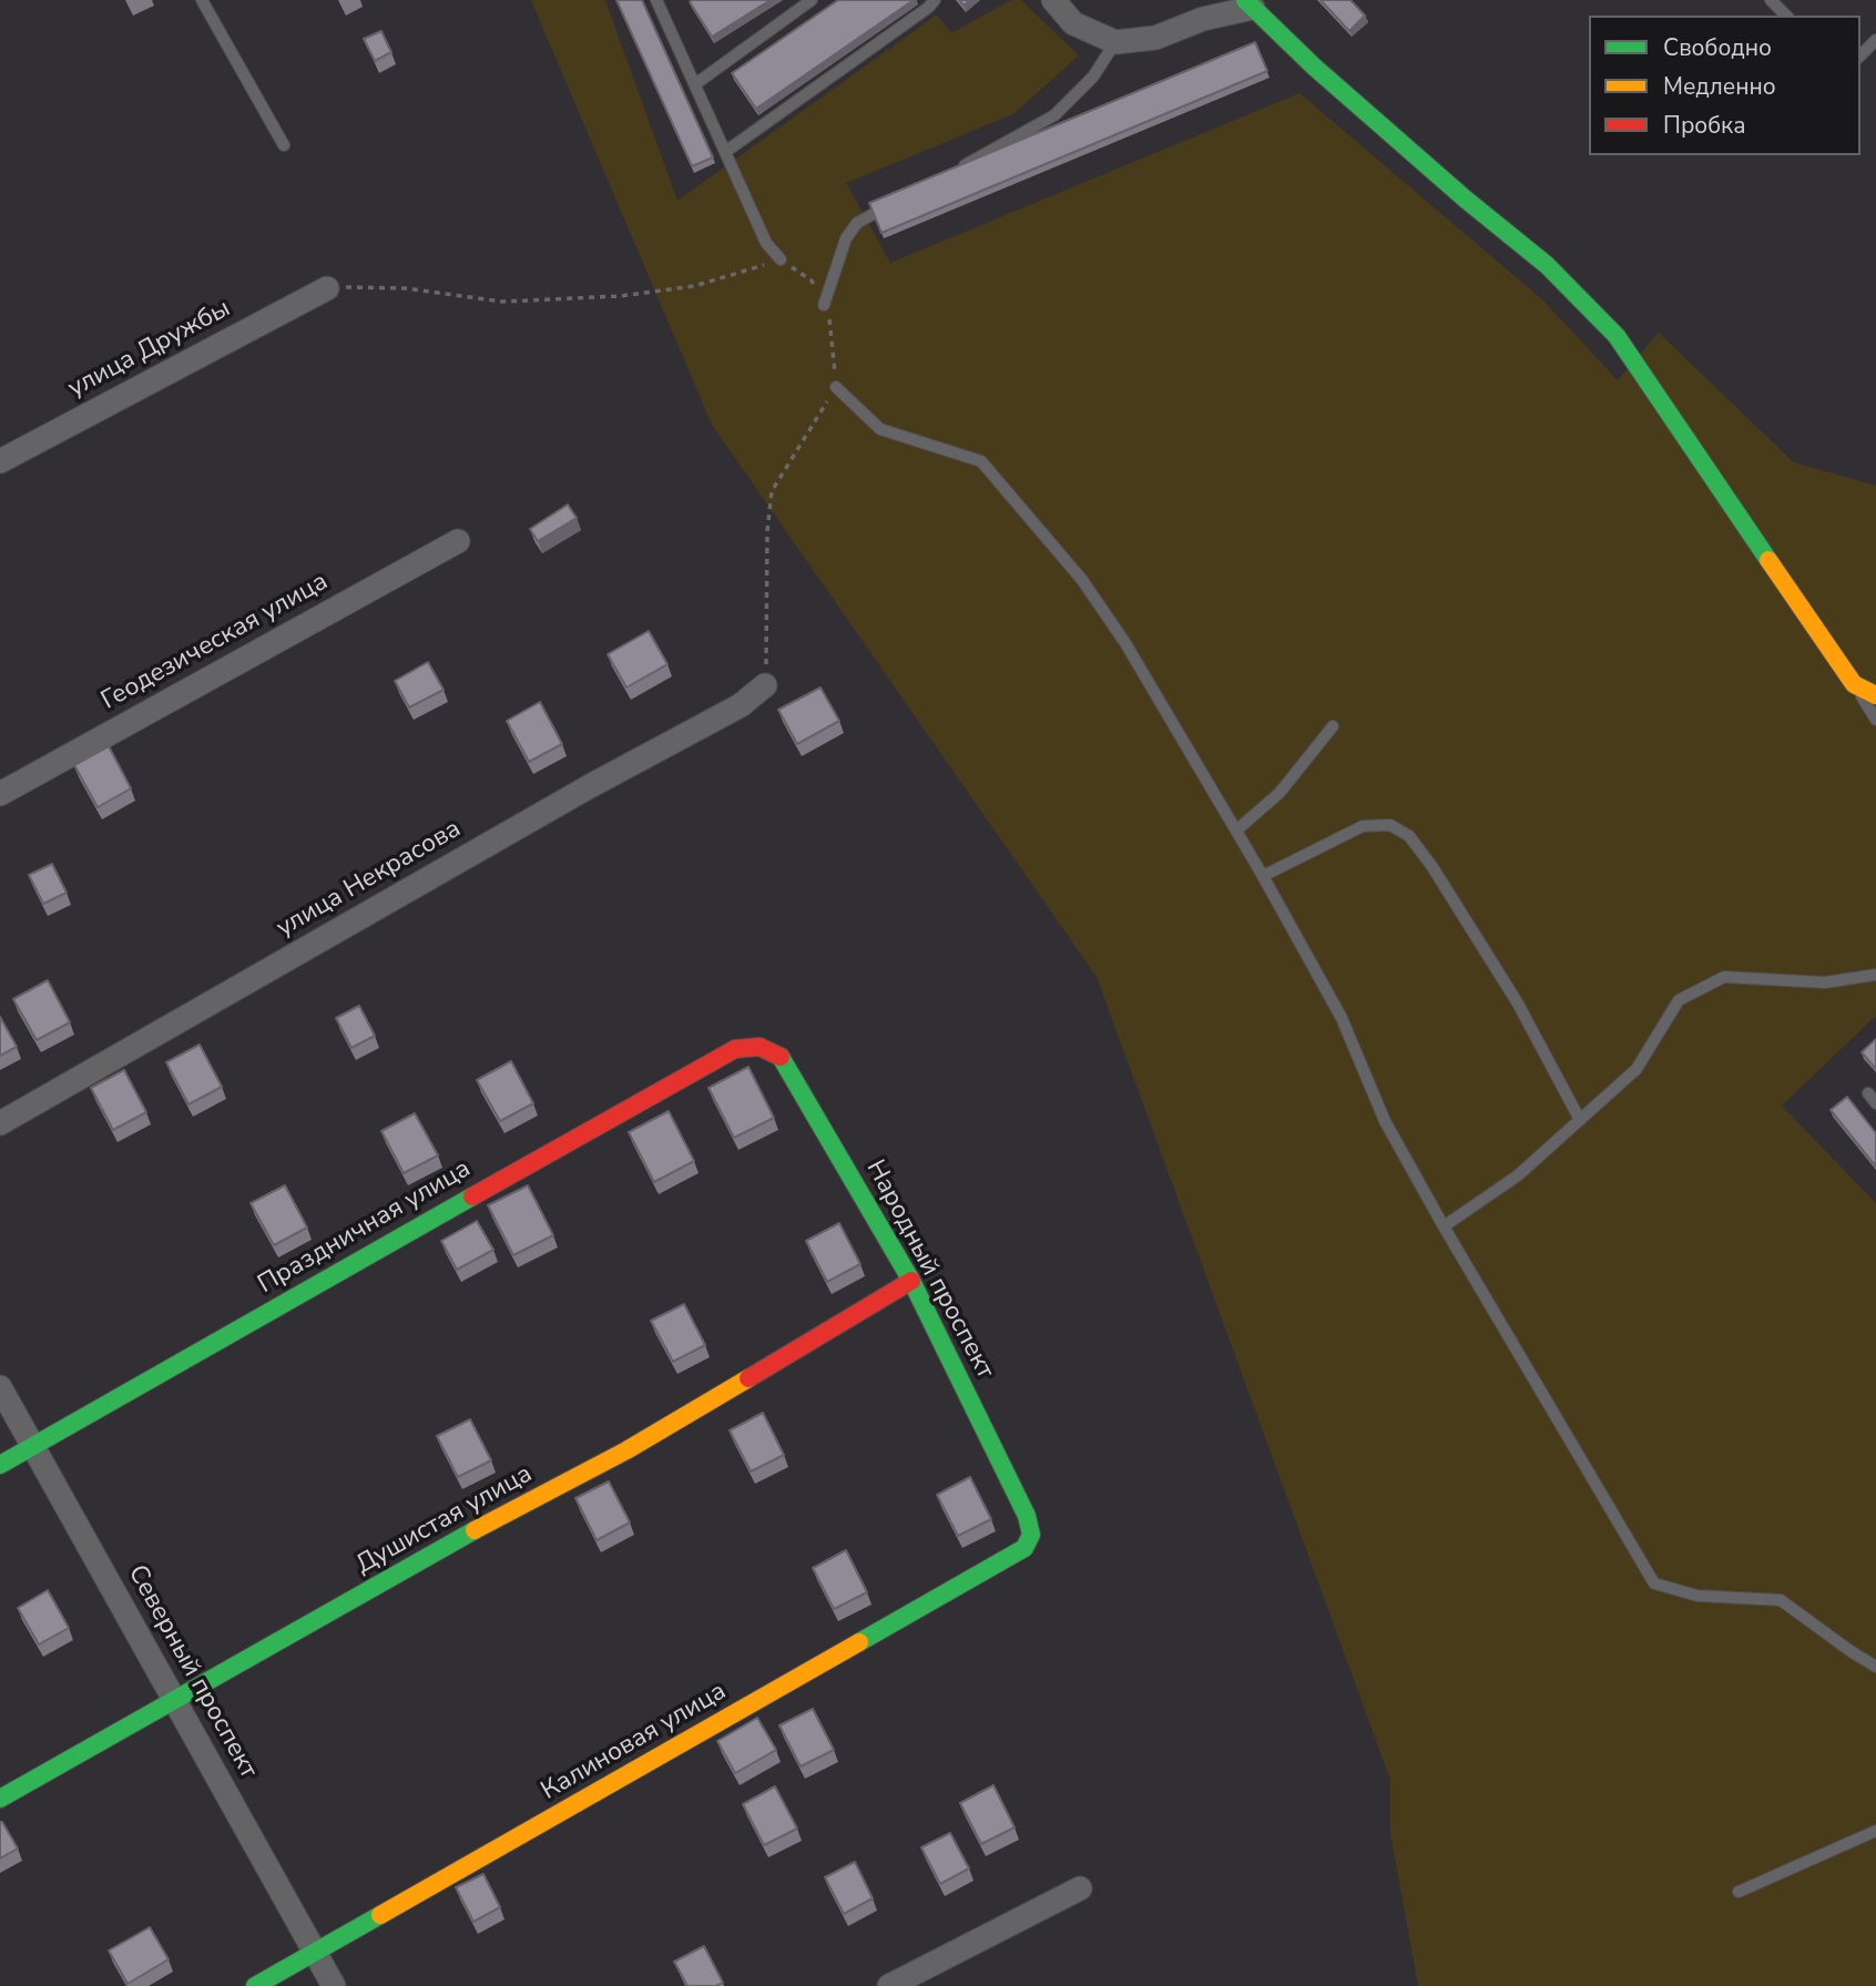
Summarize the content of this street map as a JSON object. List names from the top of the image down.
{
  "streets": {
    "street": [
      "улица Дружбы",
      "Геодезическая улица",
      "улица Некрасова",
      "Праздничная улица",
      "Народный проспект",
      "Душистая улица",
      "Северный проспект",
      "Калиновая улица"
    ]
  },
  "crossings": [
    ["Праздничная улица", "Народный проспект"],
    ["Праздничная улица", "Северный проспект"],
    ["Народный проспект", "Душистая улица"],
    ["Народный проспект", "Калиновая улица"],
    ["Душистая улица", "Северный проспект"],
    ["Северный проспект", "Калиновая улица"]
  ],
  "legend": ["Свободно", "Медленно", "Пробка"]
}
